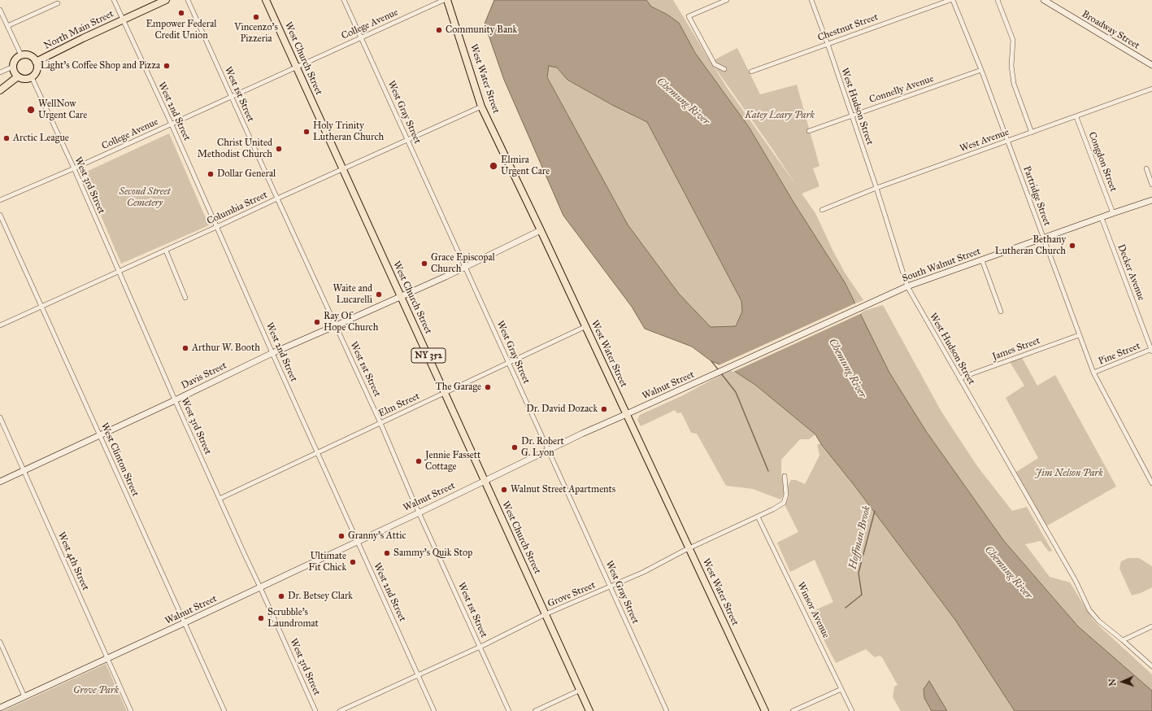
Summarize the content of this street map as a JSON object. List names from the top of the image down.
{
  "streets": {
    "main road": [
      "North Main Street",
      "West Church Street",
      "West Water Street",
      "NY 352"
    ],
    "street": [
      "College Avenue",
      "Chestnut Street",
      "Broadway Street",
      "Connelly Avenue",
      "West 1st Street",
      "West Hudson Street",
      "West 2nd Street",
      "West Gray Street",
      "West Avenue",
      "Congdon Street",
      "West 3rd Street",
      "Partridge Street",
      "Columbia Street",
      "South Walnut Street",
      "Decker Avenue",
      "James Street",
      "Pine Street",
      "Davis Street",
      "Walnut Street",
      "Elm Street",
      "West Clinton Street",
      "West 4th Street",
      "Grove Street",
      "Winsor Avenue"
    ]
  },
  "crossings": [
    ["College Avenue", "West Church Street"],
    ["College Avenue", "West 1st Street"],
    ["College Avenue", "West 2nd Street"],
    ["College Avenue", "West Gray Street"],
    ["College Avenue", "West 3rd Street"],
    ["Chestnut Street", "West Hudson Street"],
    ["Chestnut Street", "Partridge Street"],
    ["North Main Street", "West 2nd Street"],
    ["North Main Street", "West 3rd Street"],
    ["West Church Street", "Columbia Street"],
    ["West Church Street", "Davis Street"],
    ["West Church Street", "Walnut Street"],
    ["West Church Street", "Elm Street"],
    ["West Church Street", "Grove Street"],
    ["West Water Street", "Columbia Street"],
    ["West Water Street", "Davis Street"],
    ["West Water Street", "Walnut Street"],
    ["West Water Street", "Elm Street"],
    ["West Water Street", "Grove Street"],
    ["Connelly Avenue", "West Hudson Street"],
    ["Connelly Avenue", "Partridge Street"],
    ["West 1st Street", "Columbia Street"],
    ["West 1st Street", "Davis Street"],
    ["West 1st Street", "Walnut Street"],
    ["West 1st Street", "Elm Street"],
    ["West 1st Street", "Grove Street"],
    ["West Hudson Street", "West Avenue"],
    ["West Hudson Street", "South Walnut Street"],
    ["West Hudson Street", "James Street"],
    ["West 2nd Street", "Columbia Street"],
    ["West 2nd Street", "Davis Street"],
    ["West 2nd Street", "Walnut Street"],
    ["West 2nd Street", "Elm Street"],
    ["West 2nd Street", "Grove Street"],
    ["West Gray Street", "Columbia Street"],
    ["West Gray Street", "Davis Street"],
    ["West Gray Street", "Walnut Street"],
    ["West Gray Street", "Elm Street"],
    ["West Gray Street", "Grove Street"],
    ["West Avenue", "Congdon Street"],
    ["West Avenue", "Partridge Street"],
    ["Congdon Street", "South Walnut Street"],
    ["West 3rd Street", "Columbia Street"],
    ["West 3rd Street", "Davis Street"],
    ["West 3rd Street", "Walnut Street"],
    ["West 3rd Street", "Elm Street"],
    ["Partridge Street", "South Walnut Street"],
    ["Partridge Street", "James Street"],
    ["Partridge Street", "Pine Street"],
    ["Columbia Street", "West Clinton Street"],
    ["South Walnut Street", "Decker Avenue"],
    ["South Walnut Street", "Walnut Street"],
    ["Decker Avenue", "Pine Street"],
    ["Davis Street", "West Clinton Street"],
    ["Davis Street", "West 4th Street"],
    ["Walnut Street", "West Clinton Street"],
    ["Walnut Street", "West 4th Street"],
    ["Grove Street", "Winsor Avenue"]
  ],
  "water": ["Chemung River", "Hoffman Brook"],
  "parks": [
    "Katey Leary Park",
    "Second Street Cemetery",
    "Jim Nelson Park",
    "Grove Park"
  ],
  "places": [
    "Empower Federal Credit Union",
    "Vincenzo’s Pizzeria",
    "Community Bank",
    "Light's Coffee Shop and Pizza",
    "WellNow Urgent Care",
    "Holy Trinity Lutheran Church",
    "Arctic League",
    "Christ United Methodist Church",
    "Elmira Urgent Care",
    "Dollar General",
    "Bethany Lutheran Church",
    "Grace Episcopal Church",
    "Waite and Lucarelli",
    "Ray Of Hope Church",
    "Arthur W. Booth",
    "The Garage",
    "Dr. David Dozack",
    "Dr. Robert G. Lyon",
    "Jennie Fassett Cottage",
    "Walnut Street Apartments",
    "Granny's Attic",
    "Sammy's Quik Stop",
    "Ultimate Fit Chick",
    "Dr. Betsey Clark",
    "Scrubble's Laundromat"
  ],
  "north": "left"
}
